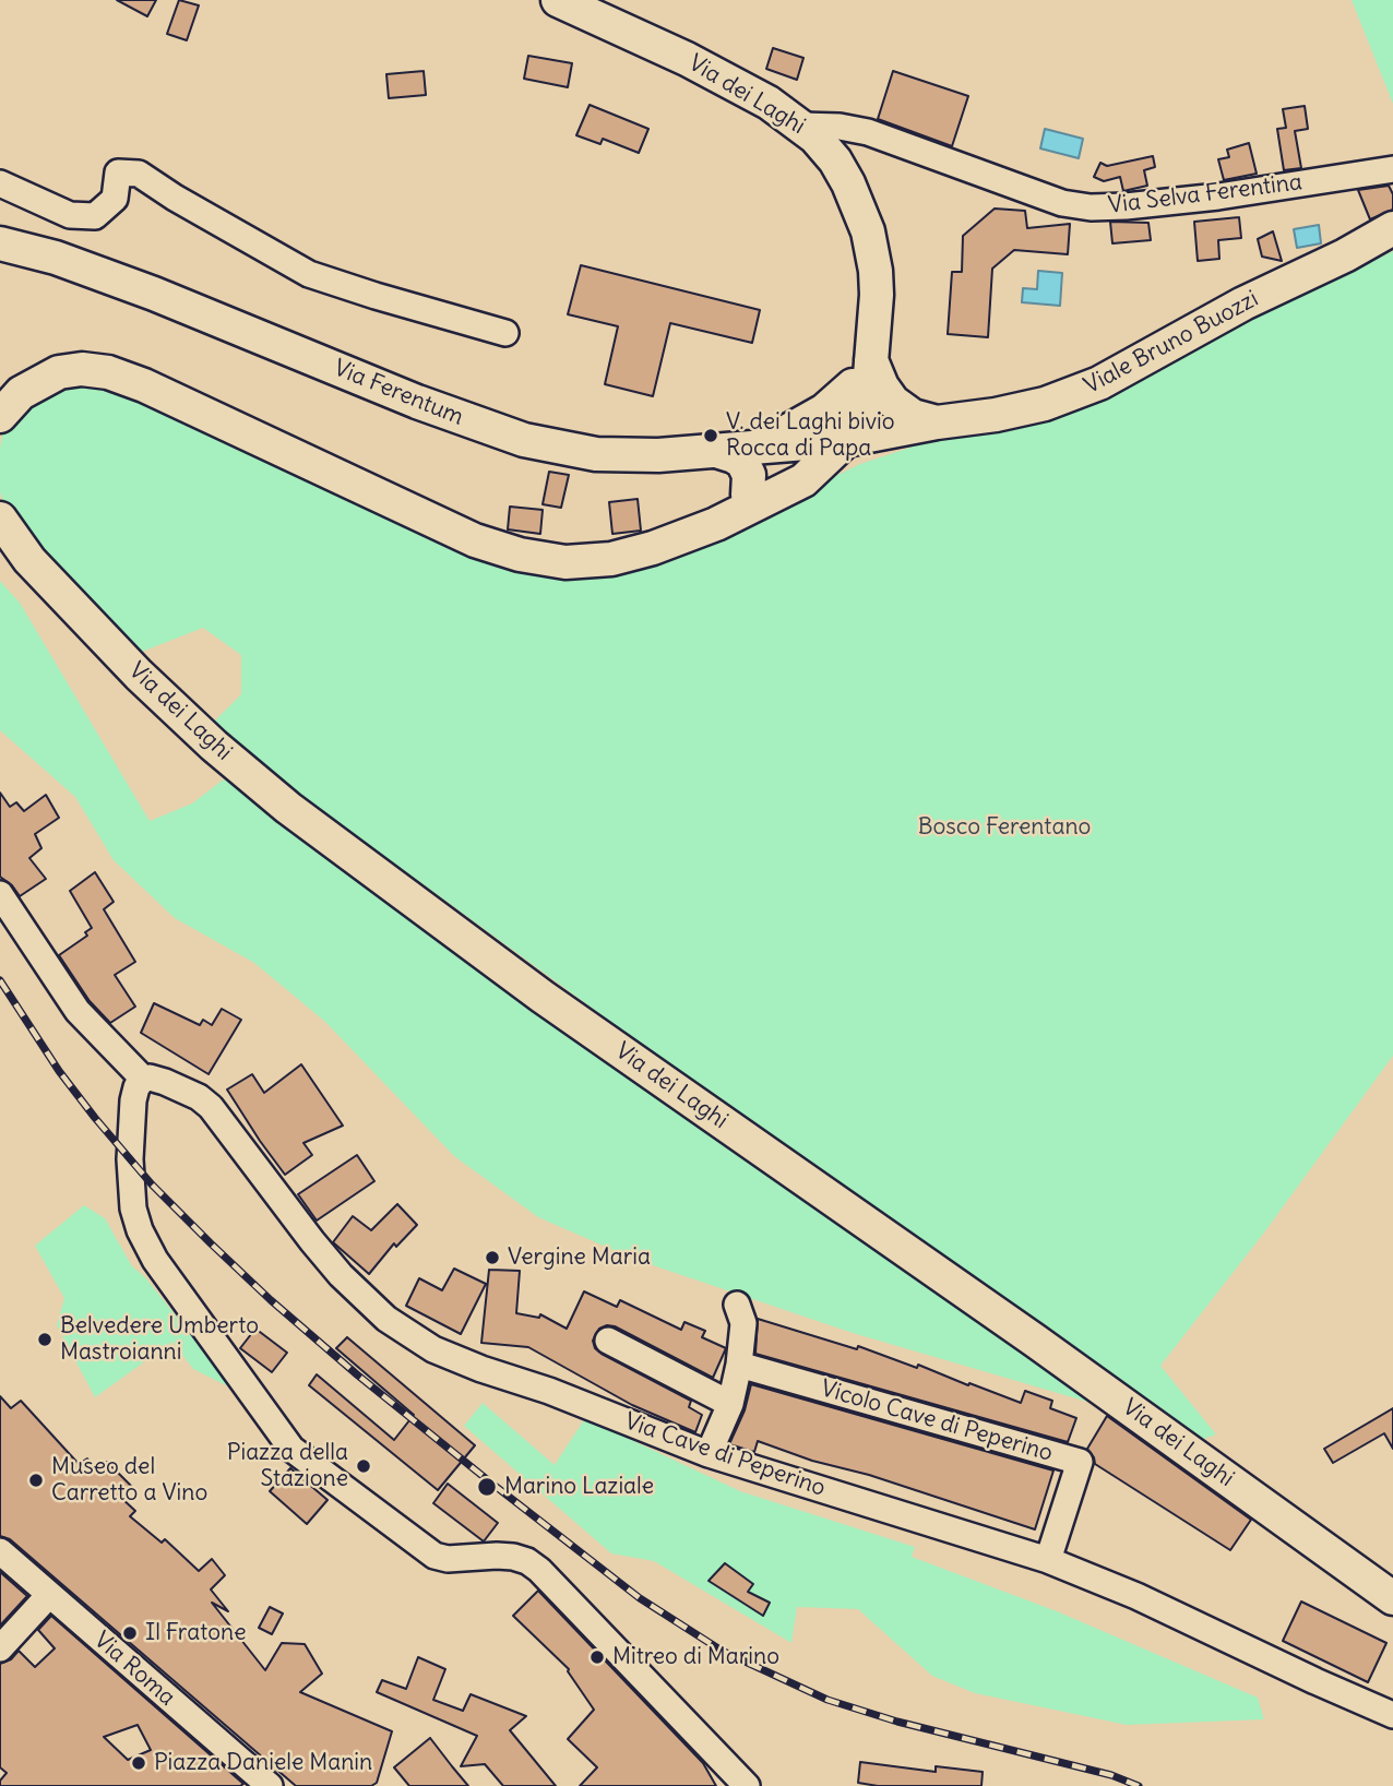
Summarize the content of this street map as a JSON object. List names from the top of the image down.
{
  "streets": {
    "main road": ["Via dei Laghi", "Viale Bruno Buozzi", "Via Ferentum"],
    "street": [
      "Via Selva Ferentina",
      "Vicolo Cave di Peperino",
      "Via Cave di Peperino",
      "Via Roma"
    ]
  },
  "crossings": [
    ["Via dei Laghi", "Via Selva Ferentina"],
    ["Via dei Laghi", "Via Ferentum"],
    ["Viale Bruno Buozzi", "Via Ferentum"],
    ["Vicolo Cave di Peperino", "Via Cave di Peperino"]
  ],
  "parks": ["Bosco Ferentano"],
  "places": [
    "V. dei Laghi bivio Rocca di Papa",
    "Vergine Maria",
    "Belvedere Umberto Mastroianni",
    "Piazza della Stazione",
    "Museo del Carretto a Vino",
    "Marino Laziale",
    "Il Fratone",
    "Mitreo di Marino",
    "Piazza Daniele Manin"
  ]
}
